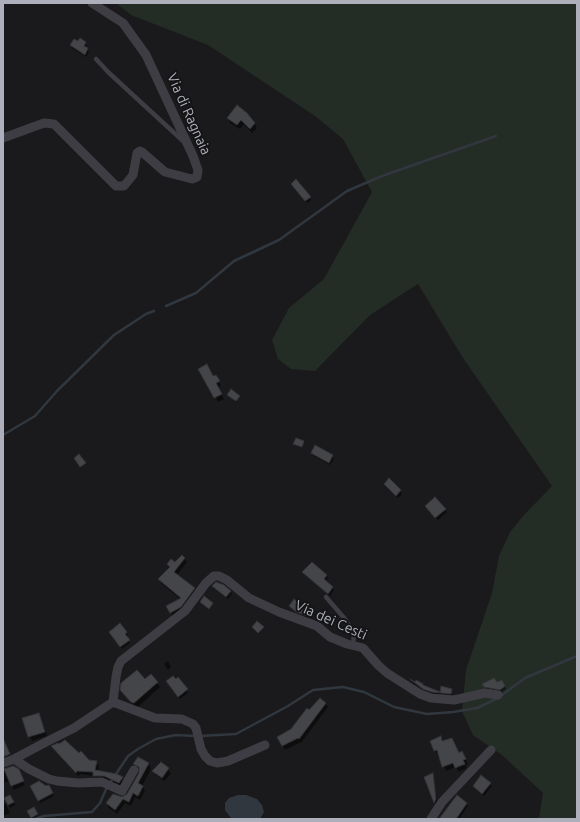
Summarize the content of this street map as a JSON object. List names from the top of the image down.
{
  "streets": {
    "street": ["Via di Ragnaia", "Via dei Cesti"]
  }
}
